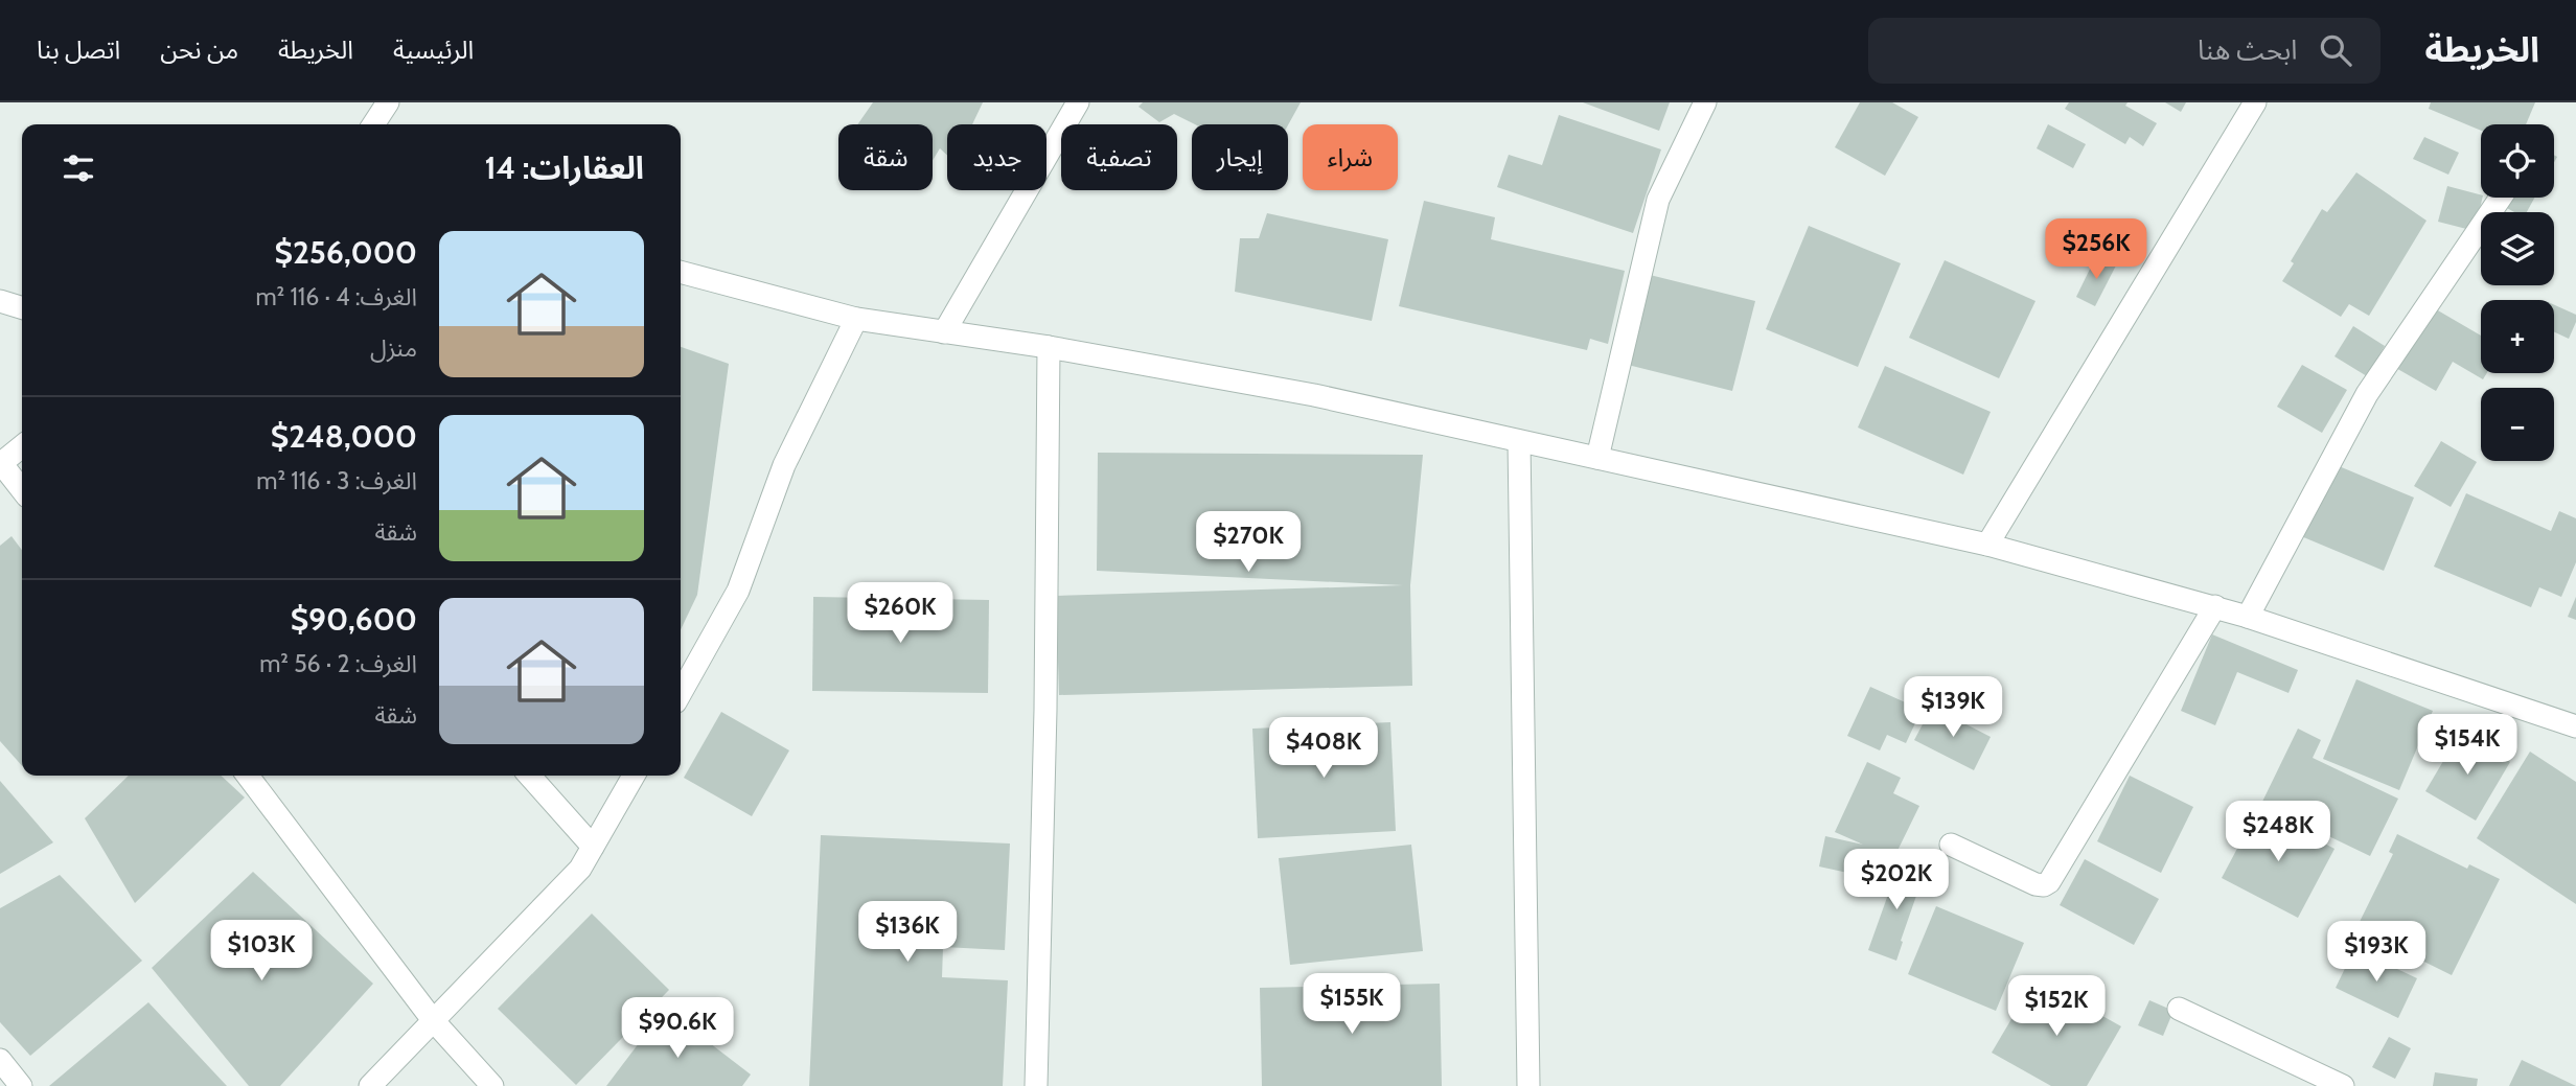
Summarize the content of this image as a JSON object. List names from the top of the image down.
{
  "page": {
    "header": "الخريطة",
    "search": "ابحث هنا",
    "nav": [
      "الرئيسية",
      "الخريطة",
      "من نحن",
      "اتصل بنا"
    ],
    "map_buttons": ["+", "−"],
    "chip": [
      "شراء",
      "إيجار",
      "تصفية",
      "جديد",
      "شقة"
    ],
    "heading": "العقارات: 14",
    "list": [
      {
        "name": "$256,000",
        "note": "الغرف: 4 · 116 m² · منزل"
      },
      {
        "name": "$248,000",
        "note": "الغرف: 3 · 116 m² · شقة"
      },
      {
        "name": "$90,600",
        "note": "الغرف: 2 · 56 m² · شقة"
      }
    ],
    "price": [
      "$256K",
      "$270K",
      "$260K",
      "$139K",
      "$154K",
      "$408K",
      "$248K",
      "$202K",
      "$136K",
      "$103K",
      "$193K",
      "$155K",
      "$152K",
      "$90.6K"
    ]
  }
}
